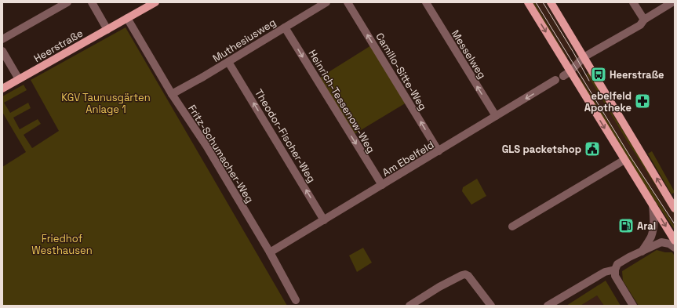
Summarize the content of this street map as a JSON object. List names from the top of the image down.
{
  "streets": {
    "main road": ["Heerstraße"],
    "street": [
      "Muthesiusweg",
      "Messelweg",
      "Camillo-Sitte-Weg",
      "Heinrich-Tessenow-Weg",
      "Theodor-Fischer-Weg",
      "Fritz-Schumacher-Weg",
      "Am Ebelfeld"
    ]
  },
  "crossings": [
    ["Muthesiusweg", "Heinrich-Tessenow-Weg"],
    ["Muthesiusweg", "Theodor-Fischer-Weg"],
    ["Muthesiusweg", "Fritz-Schumacher-Weg"],
    ["Heerstraße", "Fritz-Schumacher-Weg"],
    ["Messelweg", "Am Ebelfeld"],
    ["Camillo-Sitte-Weg", "Am Ebelfeld"],
    ["Heinrich-Tessenow-Weg", "Am Ebelfeld"],
    ["Theodor-Fischer-Weg", "Am Ebelfeld"],
    ["Fritz-Schumacher-Weg", "Am Ebelfeld"]
  ],
  "one_way": [
    "Messelweg",
    "Camillo-Sitte-Weg",
    "Heinrich-Tessenow-Weg",
    "Theodor-Fischer-Weg"
  ],
  "parks": ["KGV Taunusgärten Anlage 1", "Friedhof Westhausen"],
  "places": {
    "bus stop": ["Heerstraße"],
    "pharmacy": ["ebelfeld Apotheke"],
    "public building": ["GLS packetshop"],
    "fuel station": ["Aral"]
  }
}
